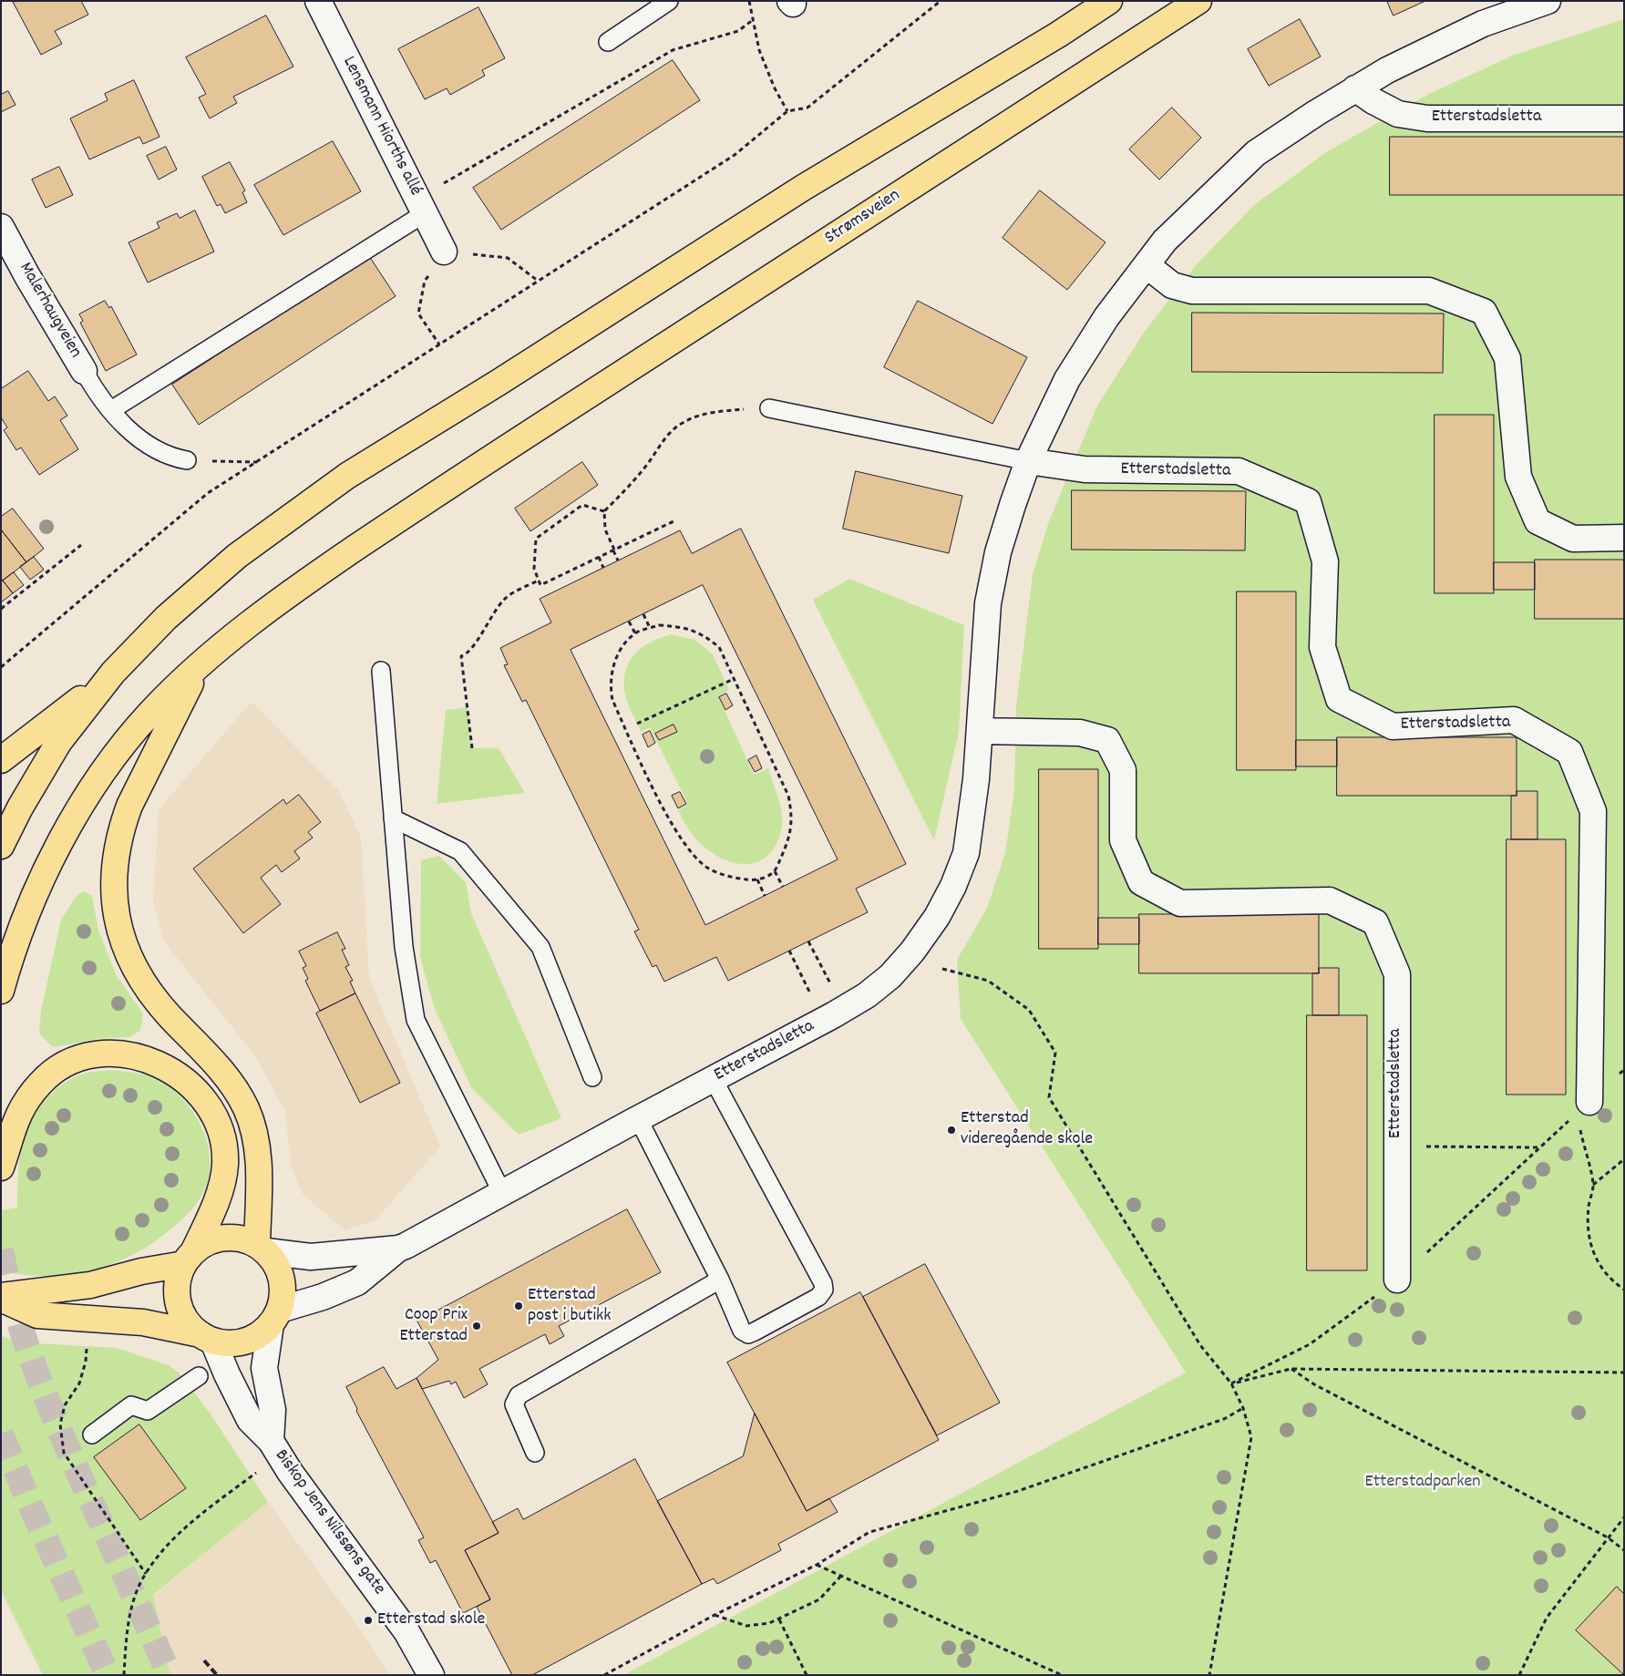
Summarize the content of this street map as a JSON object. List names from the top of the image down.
{
  "streets": {
    "highway": ["Strømsveien"],
    "street": [
      "Etterstadsletta",
      "Lensmann Hiorths allé",
      "Malerhaugveien",
      "Biskop Jens Nilssøns gate"
    ]
  },
  "crossings": [
    ["Etterstadsletta", "Biskop Jens Nilssøns gate"]
  ],
  "parks": ["Etterstadparken"],
  "places": [
    "Etterstad videregående skole",
    "Etterstad post i butikk",
    "Coop Prix Etterstad",
    "Etterstad skole"
  ]
}
